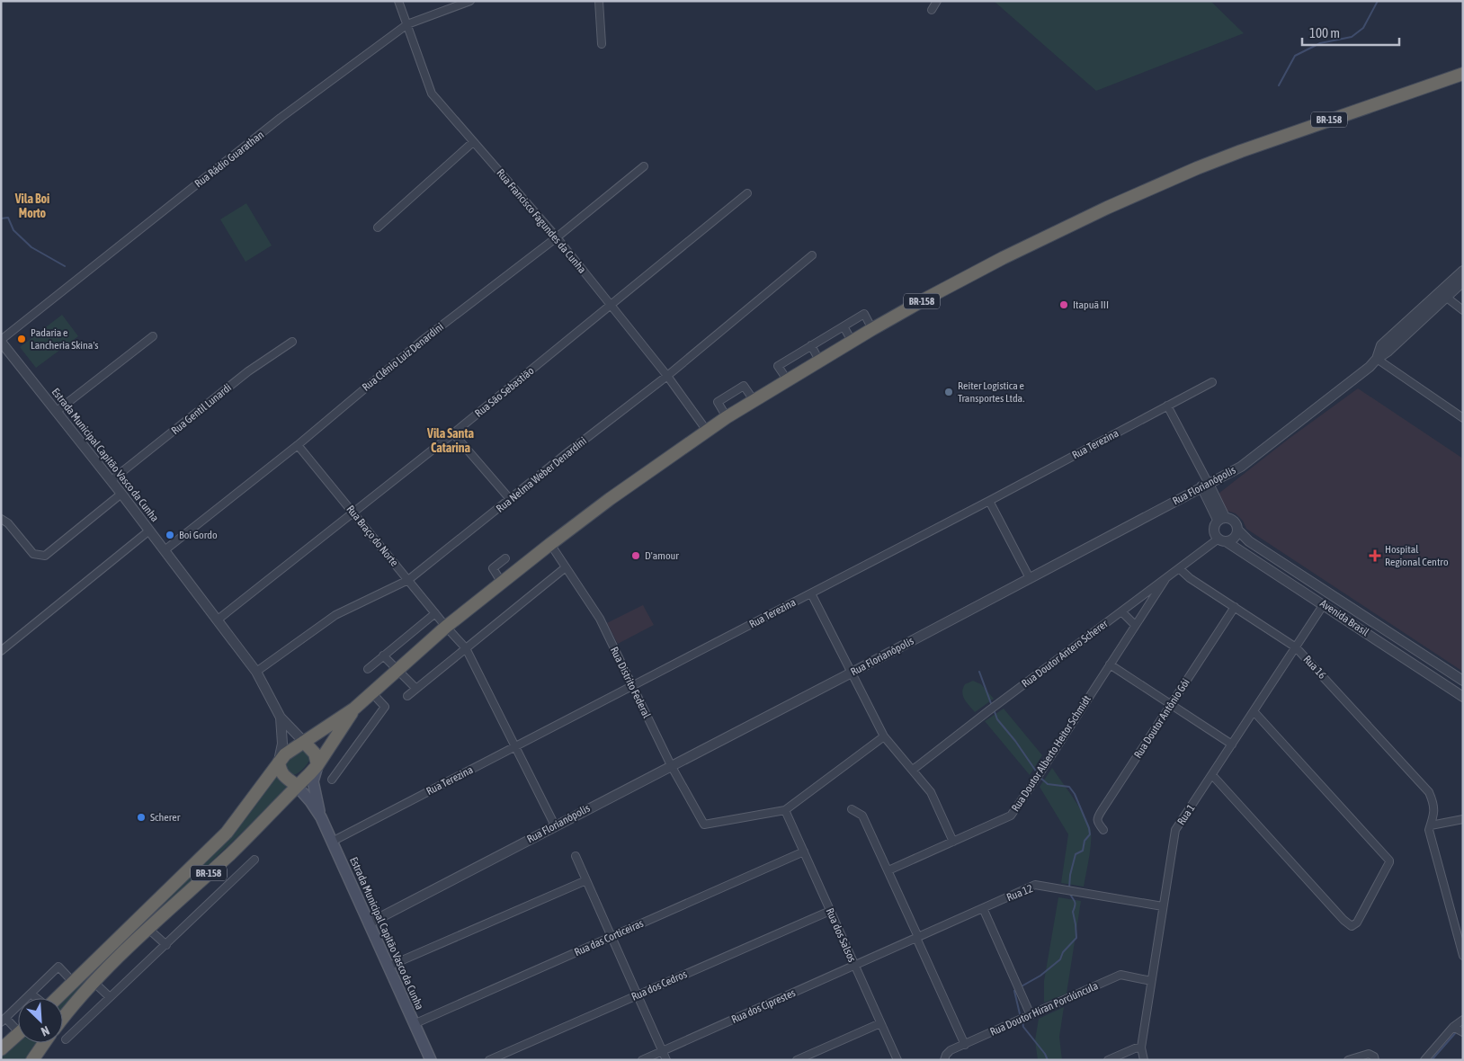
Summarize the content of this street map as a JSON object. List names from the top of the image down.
{
  "streets": {
    "highway": ["BR-158"],
    "main road": ["Estrada Municipal Capitão Vasco da Cunha"],
    "street": [
      "Rua Rádio Guarathan",
      "Rua Francisco Fagundes da Cunha",
      "Rua Clênio Luiz Denardini",
      "Rua São Sebastião",
      "Rua Gentil Lunardi",
      "Rua Terezina",
      "Rua Nelma Weber Denardini",
      "Rua Florianópolis",
      "Rua Braço do Norte",
      "Avenida Brasil",
      "Rua Doutor Antero Scherer",
      "Rua 16",
      "Rua Distrito Federal",
      "Rua Doutor Antônio Gói",
      "Rua Doutor Alberto Heitor Schmidt",
      "Rua 1",
      "Rua 12",
      "Rua dos Salsos",
      "Rua das Corticeiras",
      "Rua dos Cedros",
      "Rua dos Ciprestes",
      "Rua Doutor Hiran Porciúncula"
    ]
  },
  "crossings": [
    ["BR-158", "Rua Francisco Fagundes da Cunha"],
    ["BR-158", "Estrada Municipal Capitão Vasco da Cunha"],
    ["BR-158", "Rua Braço do Norte"],
    ["BR-158", "Rua Distrito Federal"],
    ["Rua Rádio Guarathan", "Rua Francisco Fagundes da Cunha"],
    ["Rua Rádio Guarathan", "Estrada Municipal Capitão Vasco da Cunha"],
    ["Rua Francisco Fagundes da Cunha", "Rua Clênio Luiz Denardini"],
    ["Rua Francisco Fagundes da Cunha", "Rua São Sebastião"],
    ["Rua Francisco Fagundes da Cunha", "Rua Nelma Weber Denardini"],
    ["Rua Clênio Luiz Denardini", "Estrada Municipal Capitão Vasco da Cunha"],
    ["Rua Clênio Luiz Denardini", "Rua Braço do Norte"],
    ["Rua São Sebastião", "Estrada Municipal Capitão Vasco da Cunha"],
    ["Rua São Sebastião", "Rua Braço do Norte"],
    ["Rua Gentil Lunardi", "Estrada Municipal Capitão Vasco da Cunha"],
    ["Rua Terezina", "Estrada Municipal Capitão Vasco da Cunha"],
    ["Rua Terezina", "Rua Braço do Norte"],
    ["Rua Terezina", "Rua Distrito Federal"],
    ["Estrada Municipal Capitão Vasco da Cunha", "Rua Nelma Weber Denardini"],
    ["Estrada Municipal Capitão Vasco da Cunha", "Rua Florianópolis"],
    ["Estrada Municipal Capitão Vasco da Cunha", "Rua das Corticeiras"],
    ["Rua Nelma Weber Denardini", "Rua Braço do Norte"],
    ["Rua Florianópolis", "Rua Braço do Norte"],
    ["Rua Florianópolis", "Avenida Brasil"],
    ["Rua Florianópolis", "Rua Distrito Federal"],
    ["Avenida Brasil", "Rua Doutor Antero Scherer"],
    ["Avenida Brasil", "Rua 1"],
    ["Rua Doutor Antero Scherer", "Rua 16"],
    ["Rua Doutor Antero Scherer", "Rua Doutor Alberto Heitor Schmidt"],
    ["Rua 16", "Rua Doutor Antônio Gói"],
    ["Rua 16", "Rua 1"],
    ["Rua Distrito Federal", "Rua dos Salsos"],
    ["Rua 1", "Rua 12"],
    ["Rua 1", "Rua Doutor Hiran Porciúncula"],
    ["Rua 12", "Rua dos Ciprestes"],
    ["Rua dos Salsos", "Rua das Corticeiras"],
    ["Rua dos Salsos", "Rua dos Cedros"],
    ["Rua dos Salsos", "Rua dos Ciprestes"]
  ],
  "districts": ["Vila Boi Morto", "Vila Santa Catarina"],
  "places": {
    "other": [
      "Itapuã III",
      "Padaria e Lancheria Skina's",
      "Reiter Logística e Transportes Ltda.",
      "Boi Gordo",
      "D'amour",
      "Scherer"
    ],
    "health": ["Hospital Regional Centro"]
  },
  "scale_bar": "100 m",
  "north": "bottom right"
}
